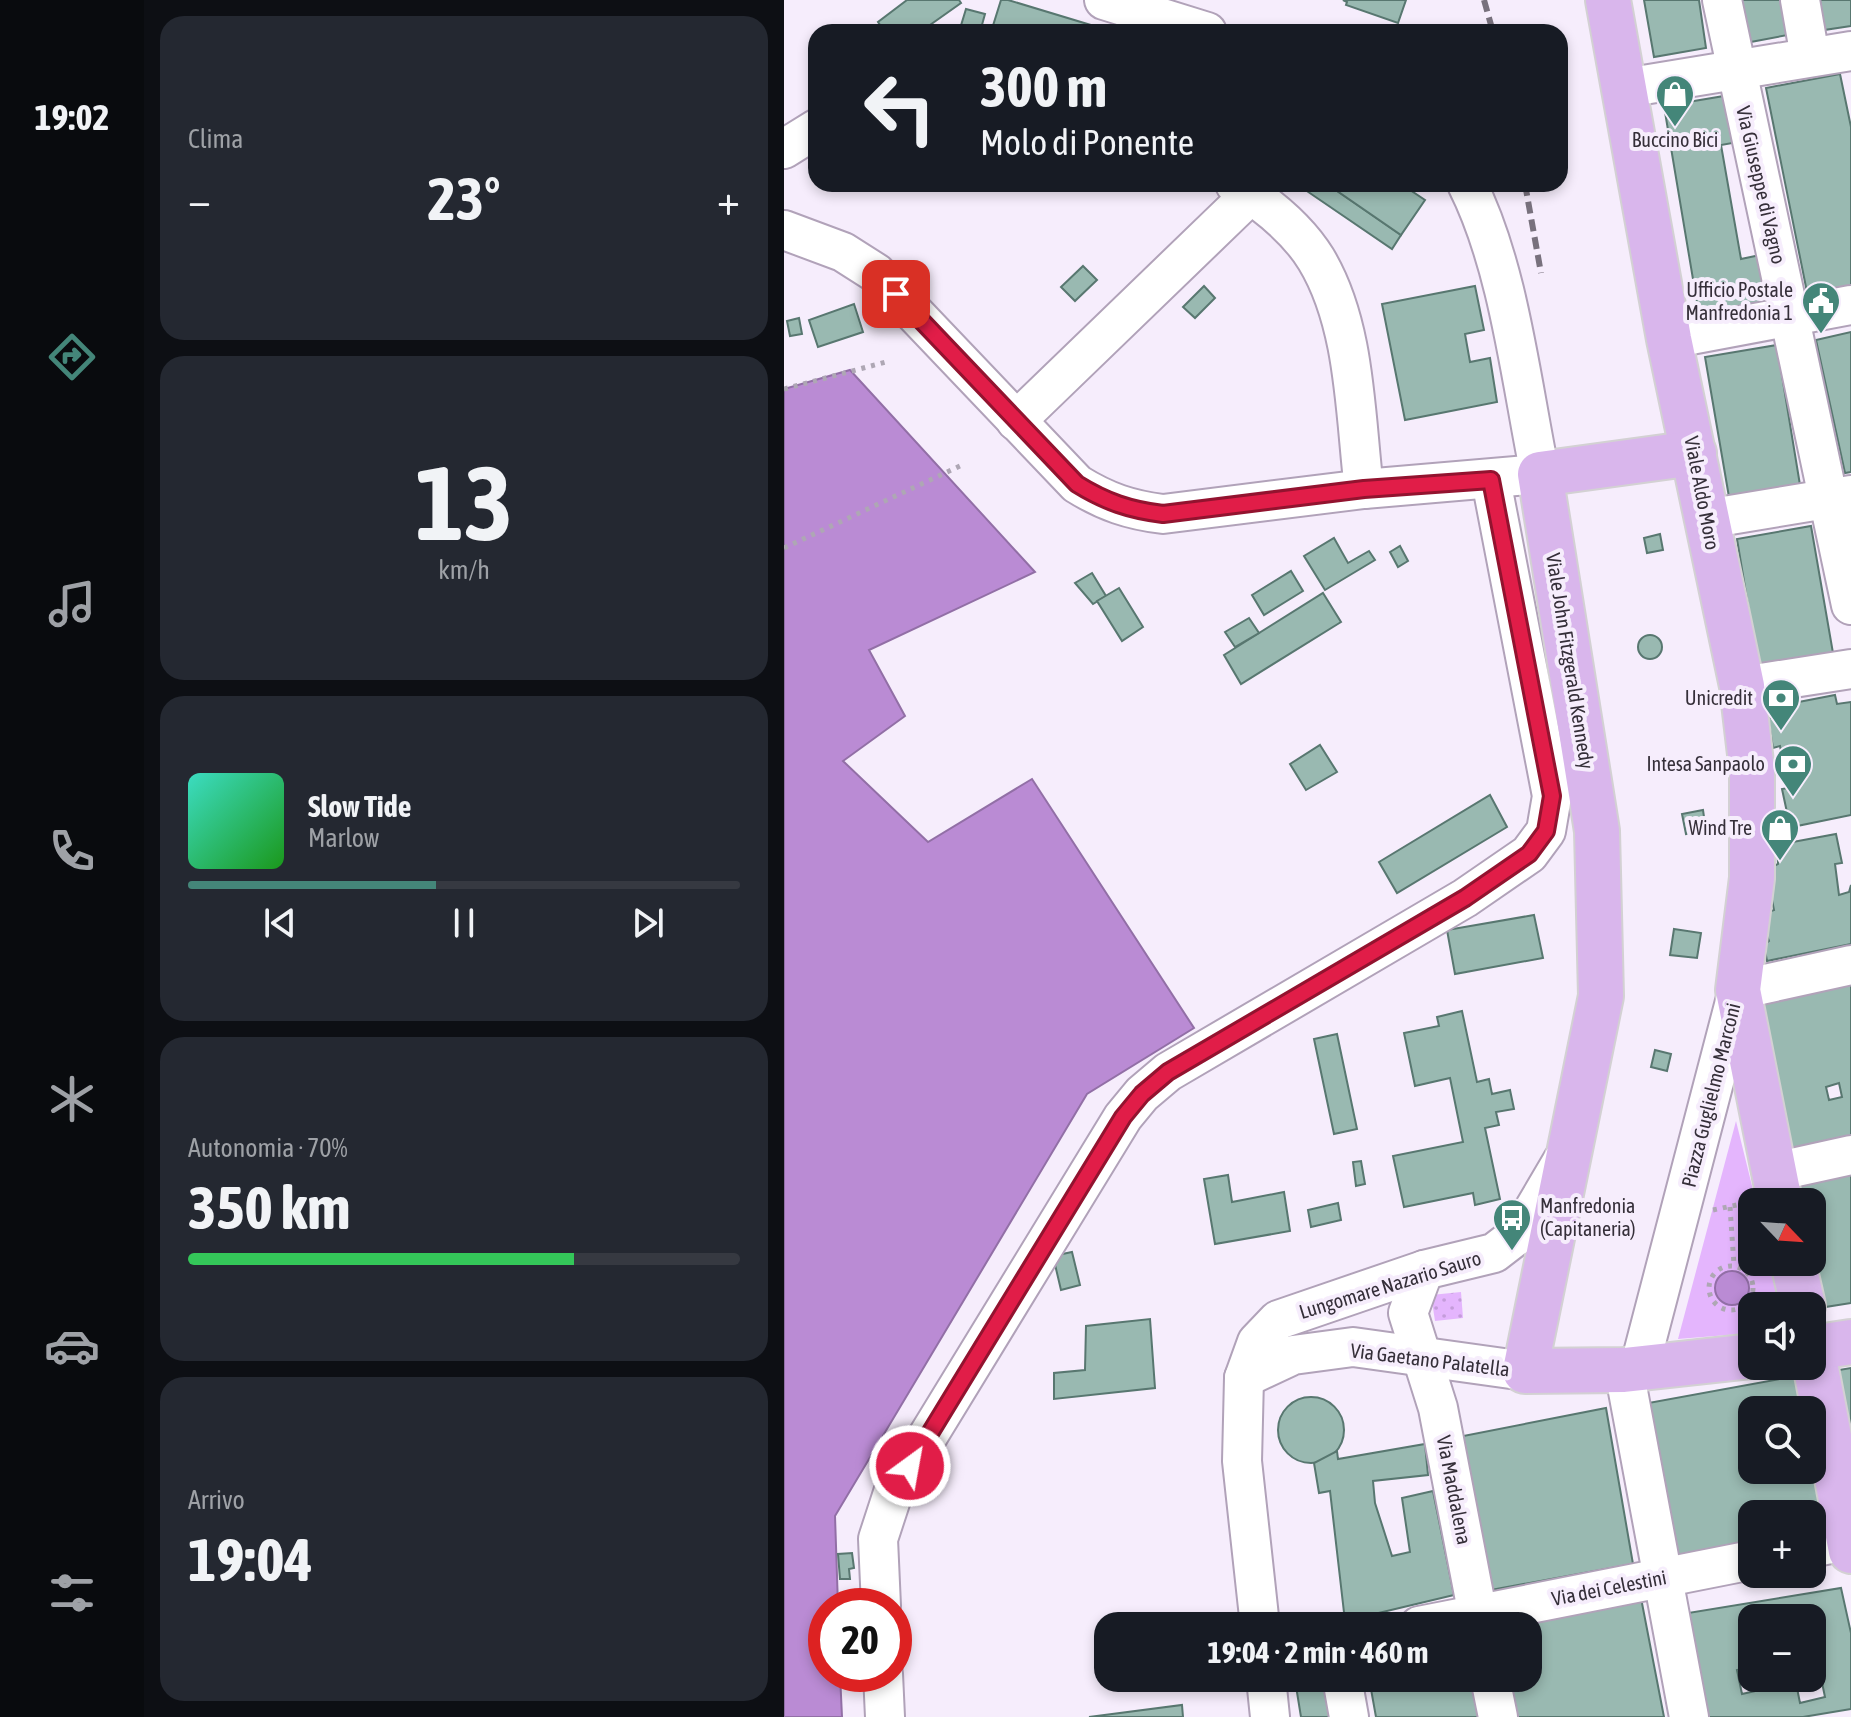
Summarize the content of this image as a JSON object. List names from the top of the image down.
{
  "streets": {
    "main road": ["Viale Aldo Moro", "Viale John Fitzgerald Kennedy", "Piazza Guglielmo Marconi"],
    "street": [
      "Via Giuseppe di Vagno",
      "Lungomare Nazario Sauro",
      "Via Gaetano Palatella",
      "Via Maddalena",
      "Via dei Celestini"
    ]
  },
  "crossings": [
    ["Viale Aldo Moro", "Piazza Guglielmo Marconi"],
    ["Viale John Fitzgerald Kennedy", "Lungomare Nazario Sauro"],
    ["Lungomare Nazario Sauro", "Via Gaetano Palatella"],
    ["Lungomare Nazario Sauro", "Via Maddalena"],
    ["Via Gaetano Palatella", "Via Maddalena"]
  ],
  "places": {
    "shop": ["Buccino Bici", "Wind Tre"],
    "public building": ["Ufficio Postale Manfredonia 1"],
    "bank": ["Unicredit", "Intesa Sanpaolo"],
    "bus stop": ["Manfredonia (Capitaneria)"]
  },
  "north": "bottom right",
  "page": {
    "tabs": "19:02",
    "tile": [
      "Clima",
      ["13", "km/h"],
      ["Autonomia · 70%", "350 km"],
      ["Arrivo", "19:04"]
    ],
    "turn": ["300 m", "Molo di Ponente"],
    "heat": ["−", "23°", "+"],
    "song": ["Slow Tide", "Marlow"],
    "map_buttons": ["+", "−"],
    "limit": "20",
    "trip": "19:04 · 2 min · 460 m"
  }
}
